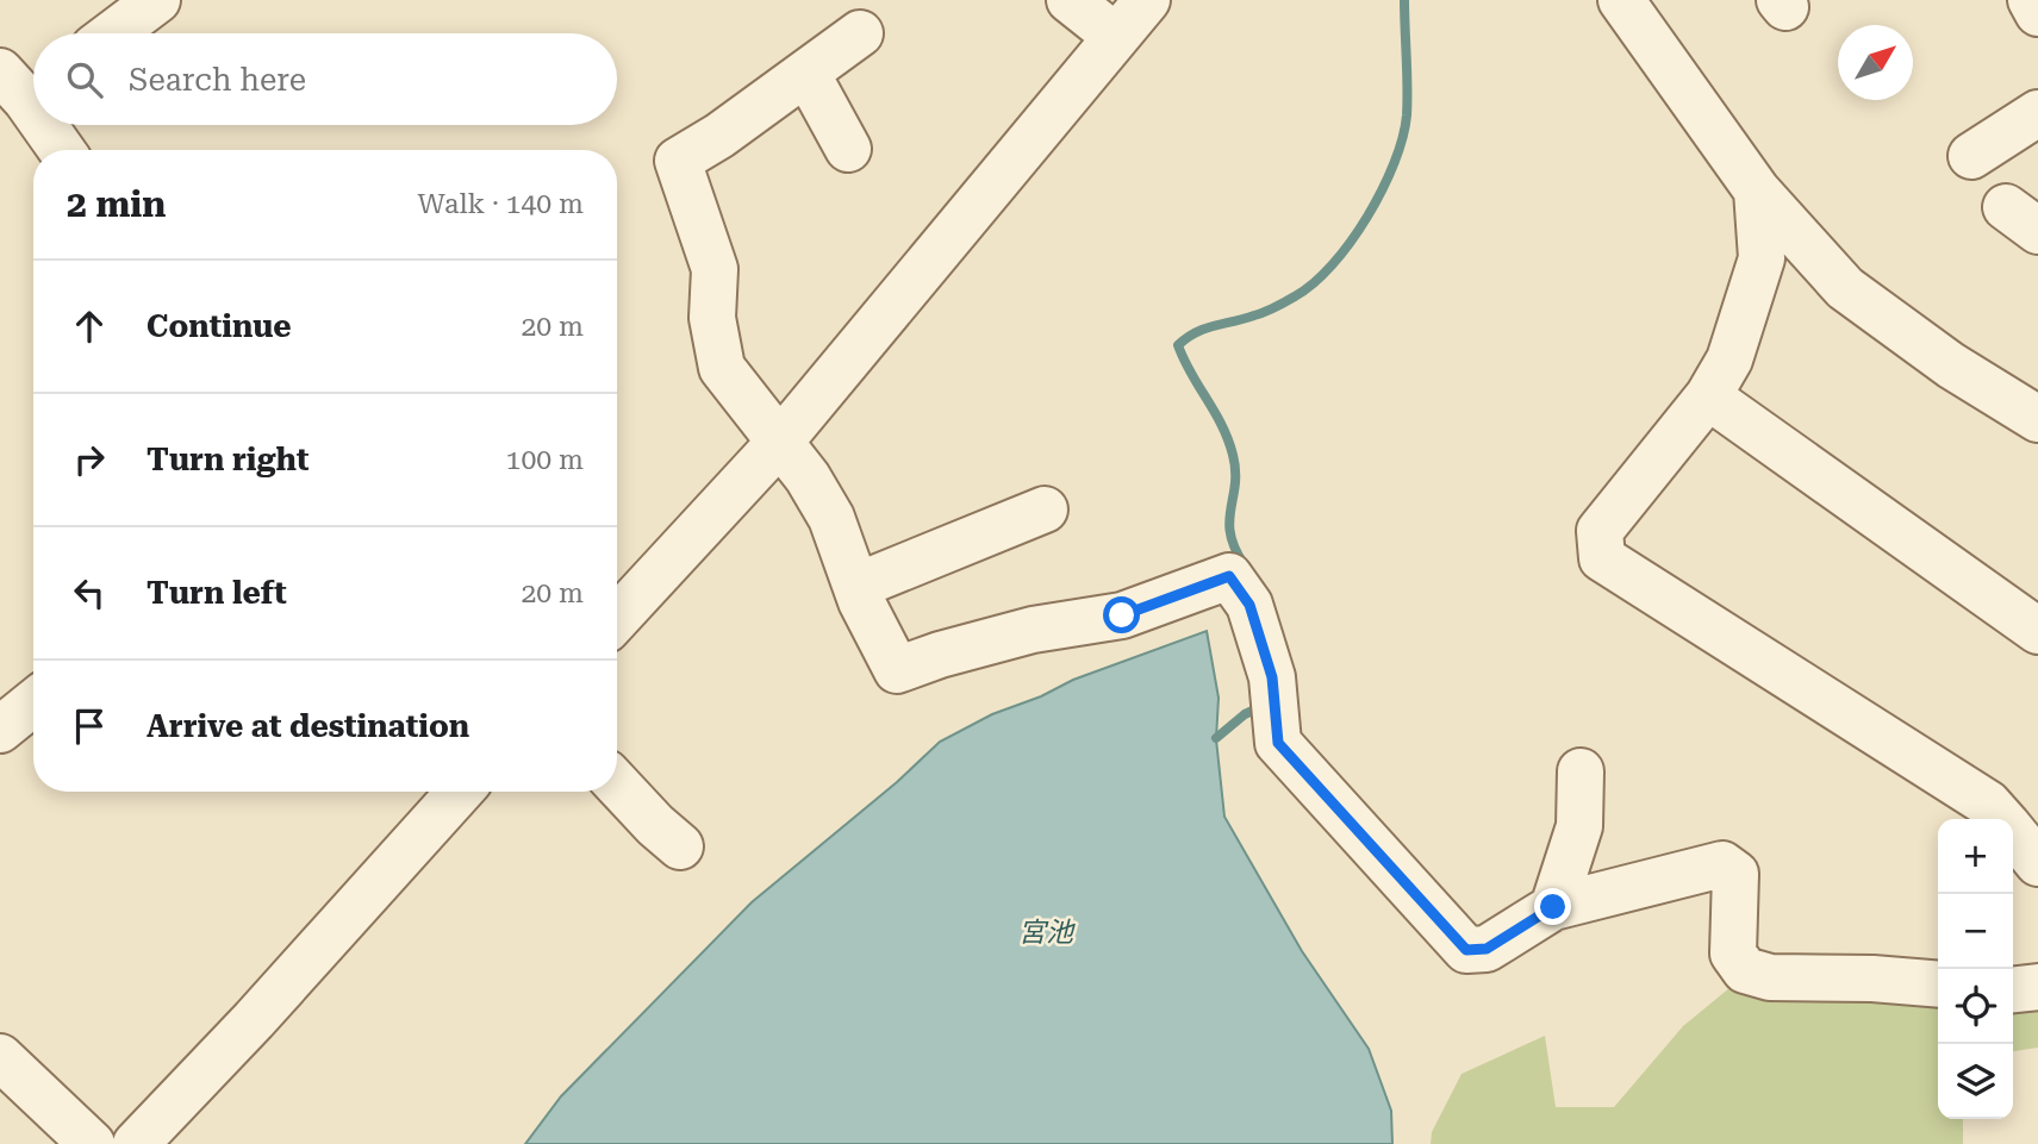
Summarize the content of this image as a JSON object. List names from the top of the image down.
{
  "water": ["宮池"],
  "north": "top right",
  "page": {
    "search": "Search here",
    "heading": ["2 min", "Walk · 140 m"],
    "list": [
      ["Continue", "20 m"],
      ["Turn right", "100 m"],
      ["Turn left", "20 m"],
      "Arrive at destination"
    ],
    "map_buttons": ["+", "−"]
  }
}
